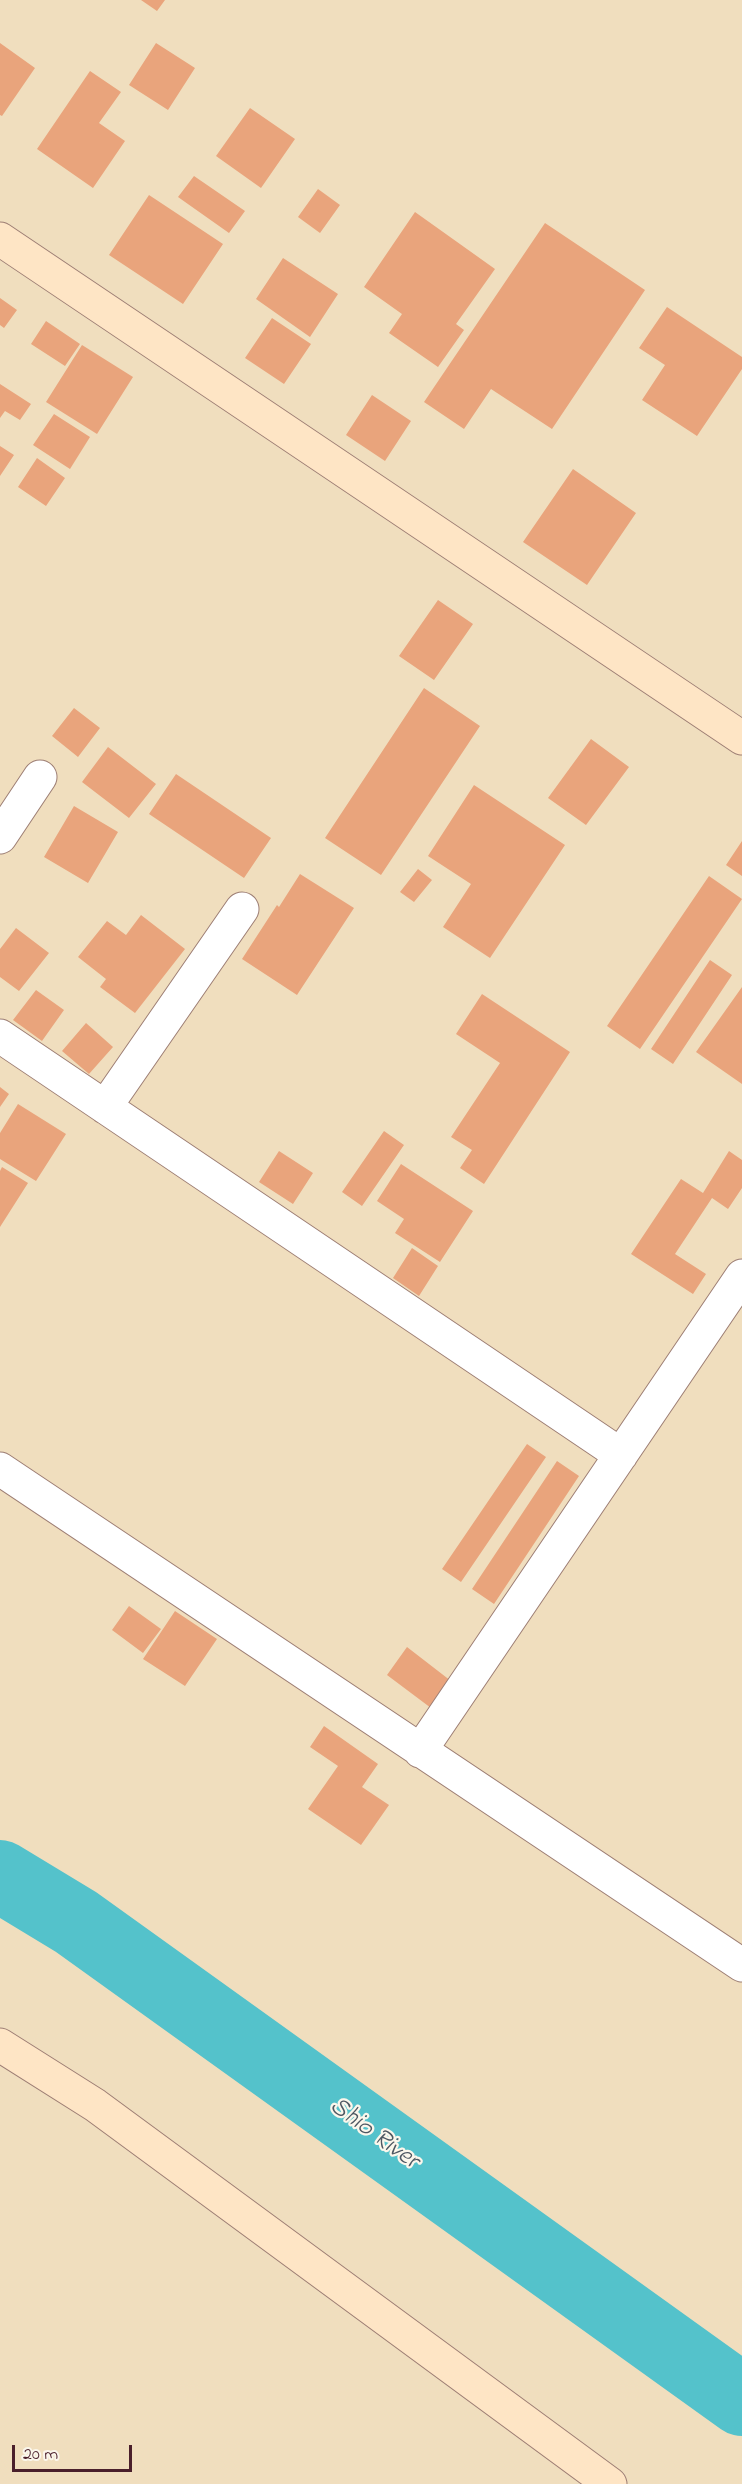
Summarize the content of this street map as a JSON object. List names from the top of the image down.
{
  "water": ["Shio River"],
  "scale_bar": "20 m"
}
